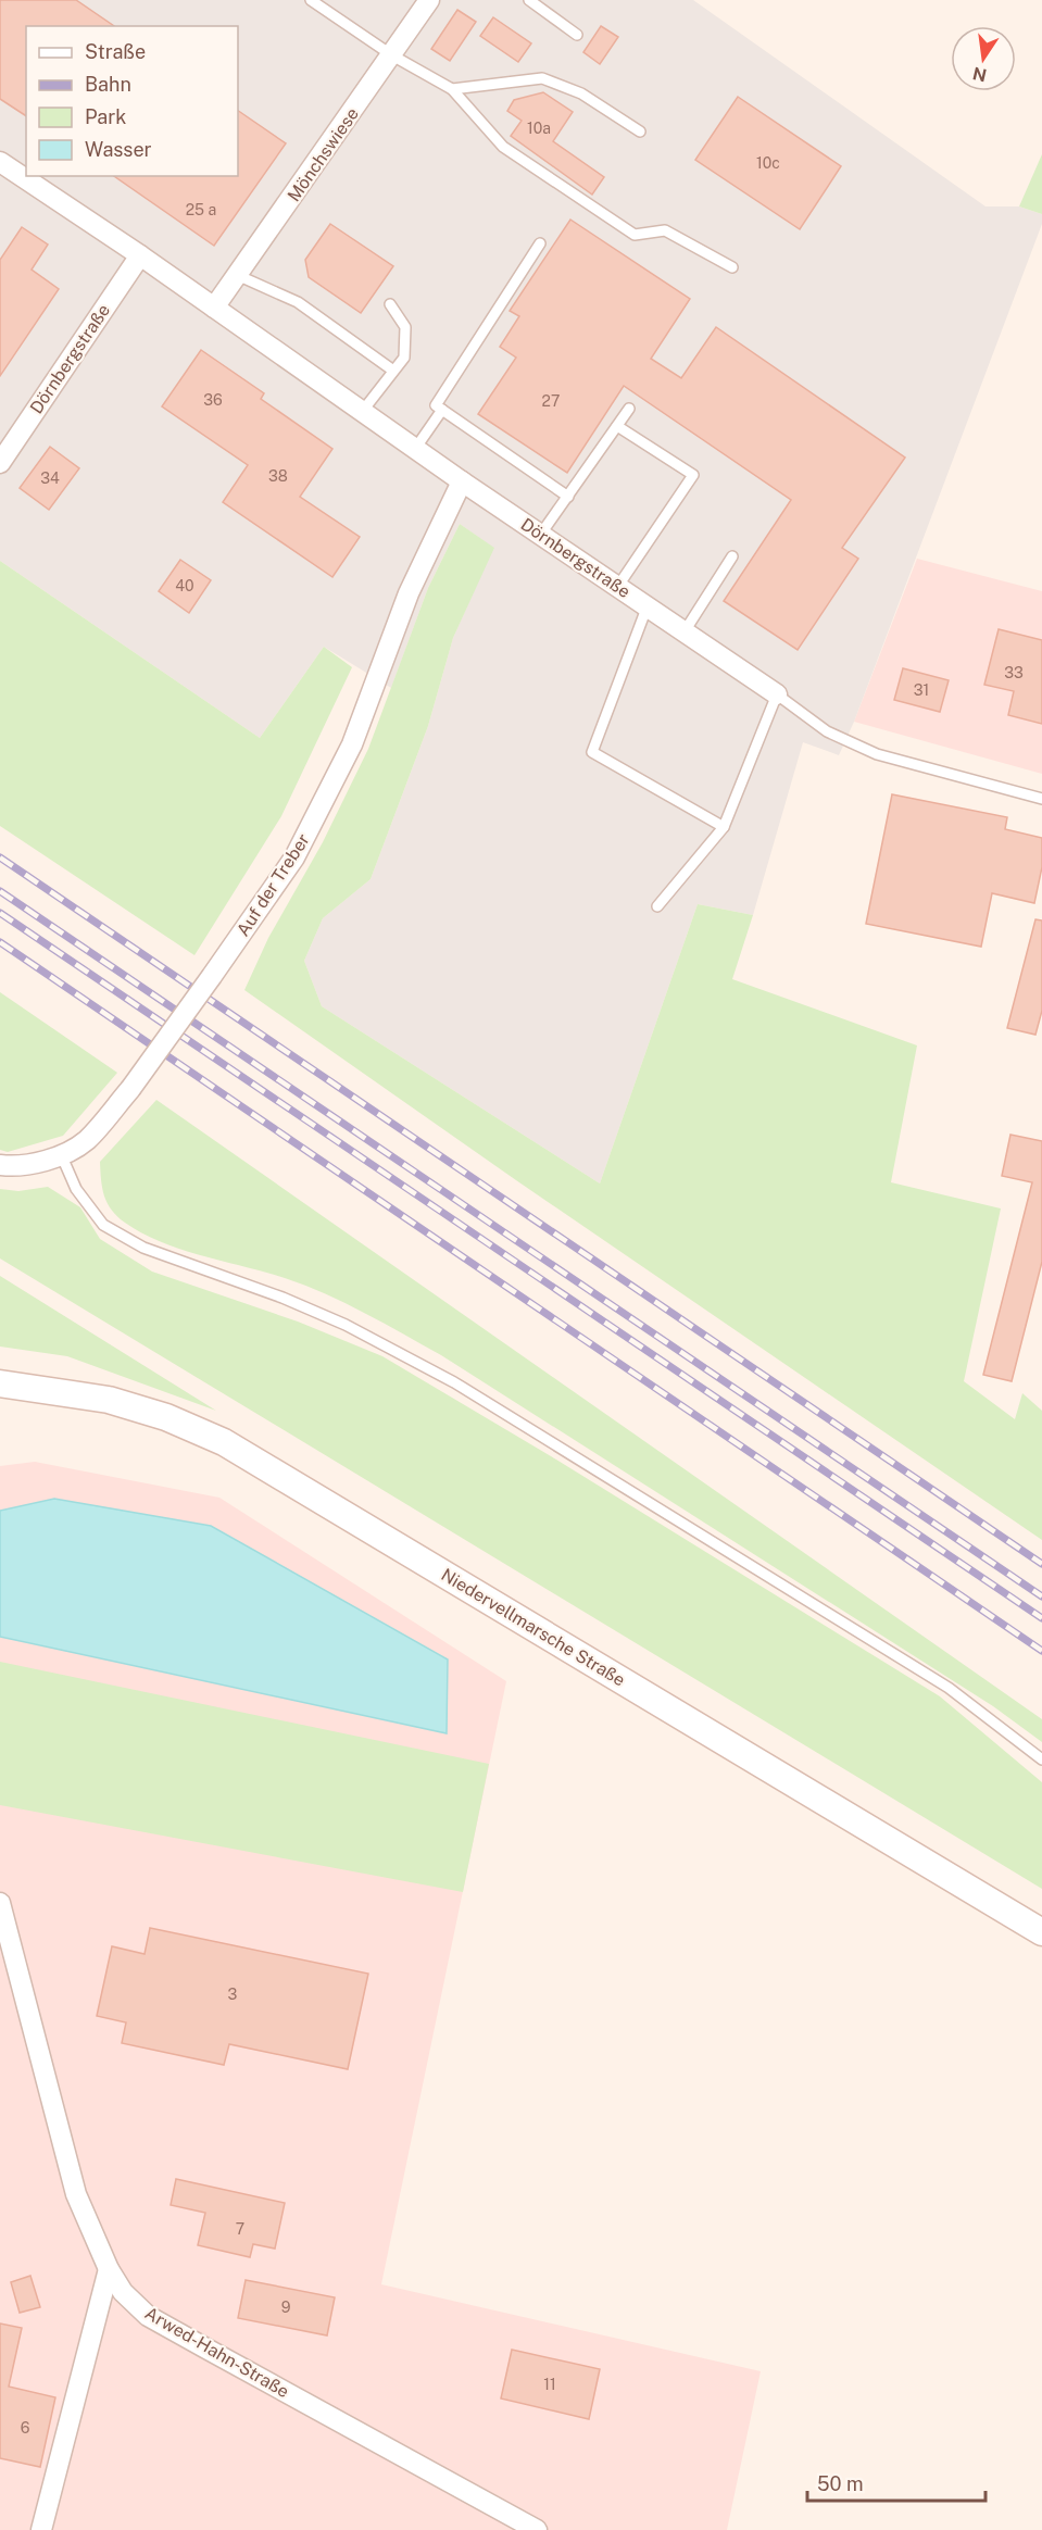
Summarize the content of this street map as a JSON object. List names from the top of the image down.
{
  "streets": {
    "main road": ["Niedervellmarsche Straße"],
    "street": [
      "Mönchswiese",
      "Dörnbergstraße",
      "Auf der Treber",
      "Arwed-Hahn-Straße"
    ]
  },
  "crossings": [
    ["Mönchswiese", "Dörnbergstraße"],
    ["Dörnbergstraße", "Auf der Treber"]
  ],
  "house_numbers": [
    "10a",
    "10c",
    "25 a",
    "36",
    "27",
    "38",
    "34",
    "40",
    "33",
    "31",
    "3",
    "7",
    "9",
    "11",
    "6"
  ],
  "legend": [
    "Straße",
    "Bahn",
    "Park",
    "Wasser"
  ],
  "scale_bar": "50 m",
  "north": "bottom"
}
